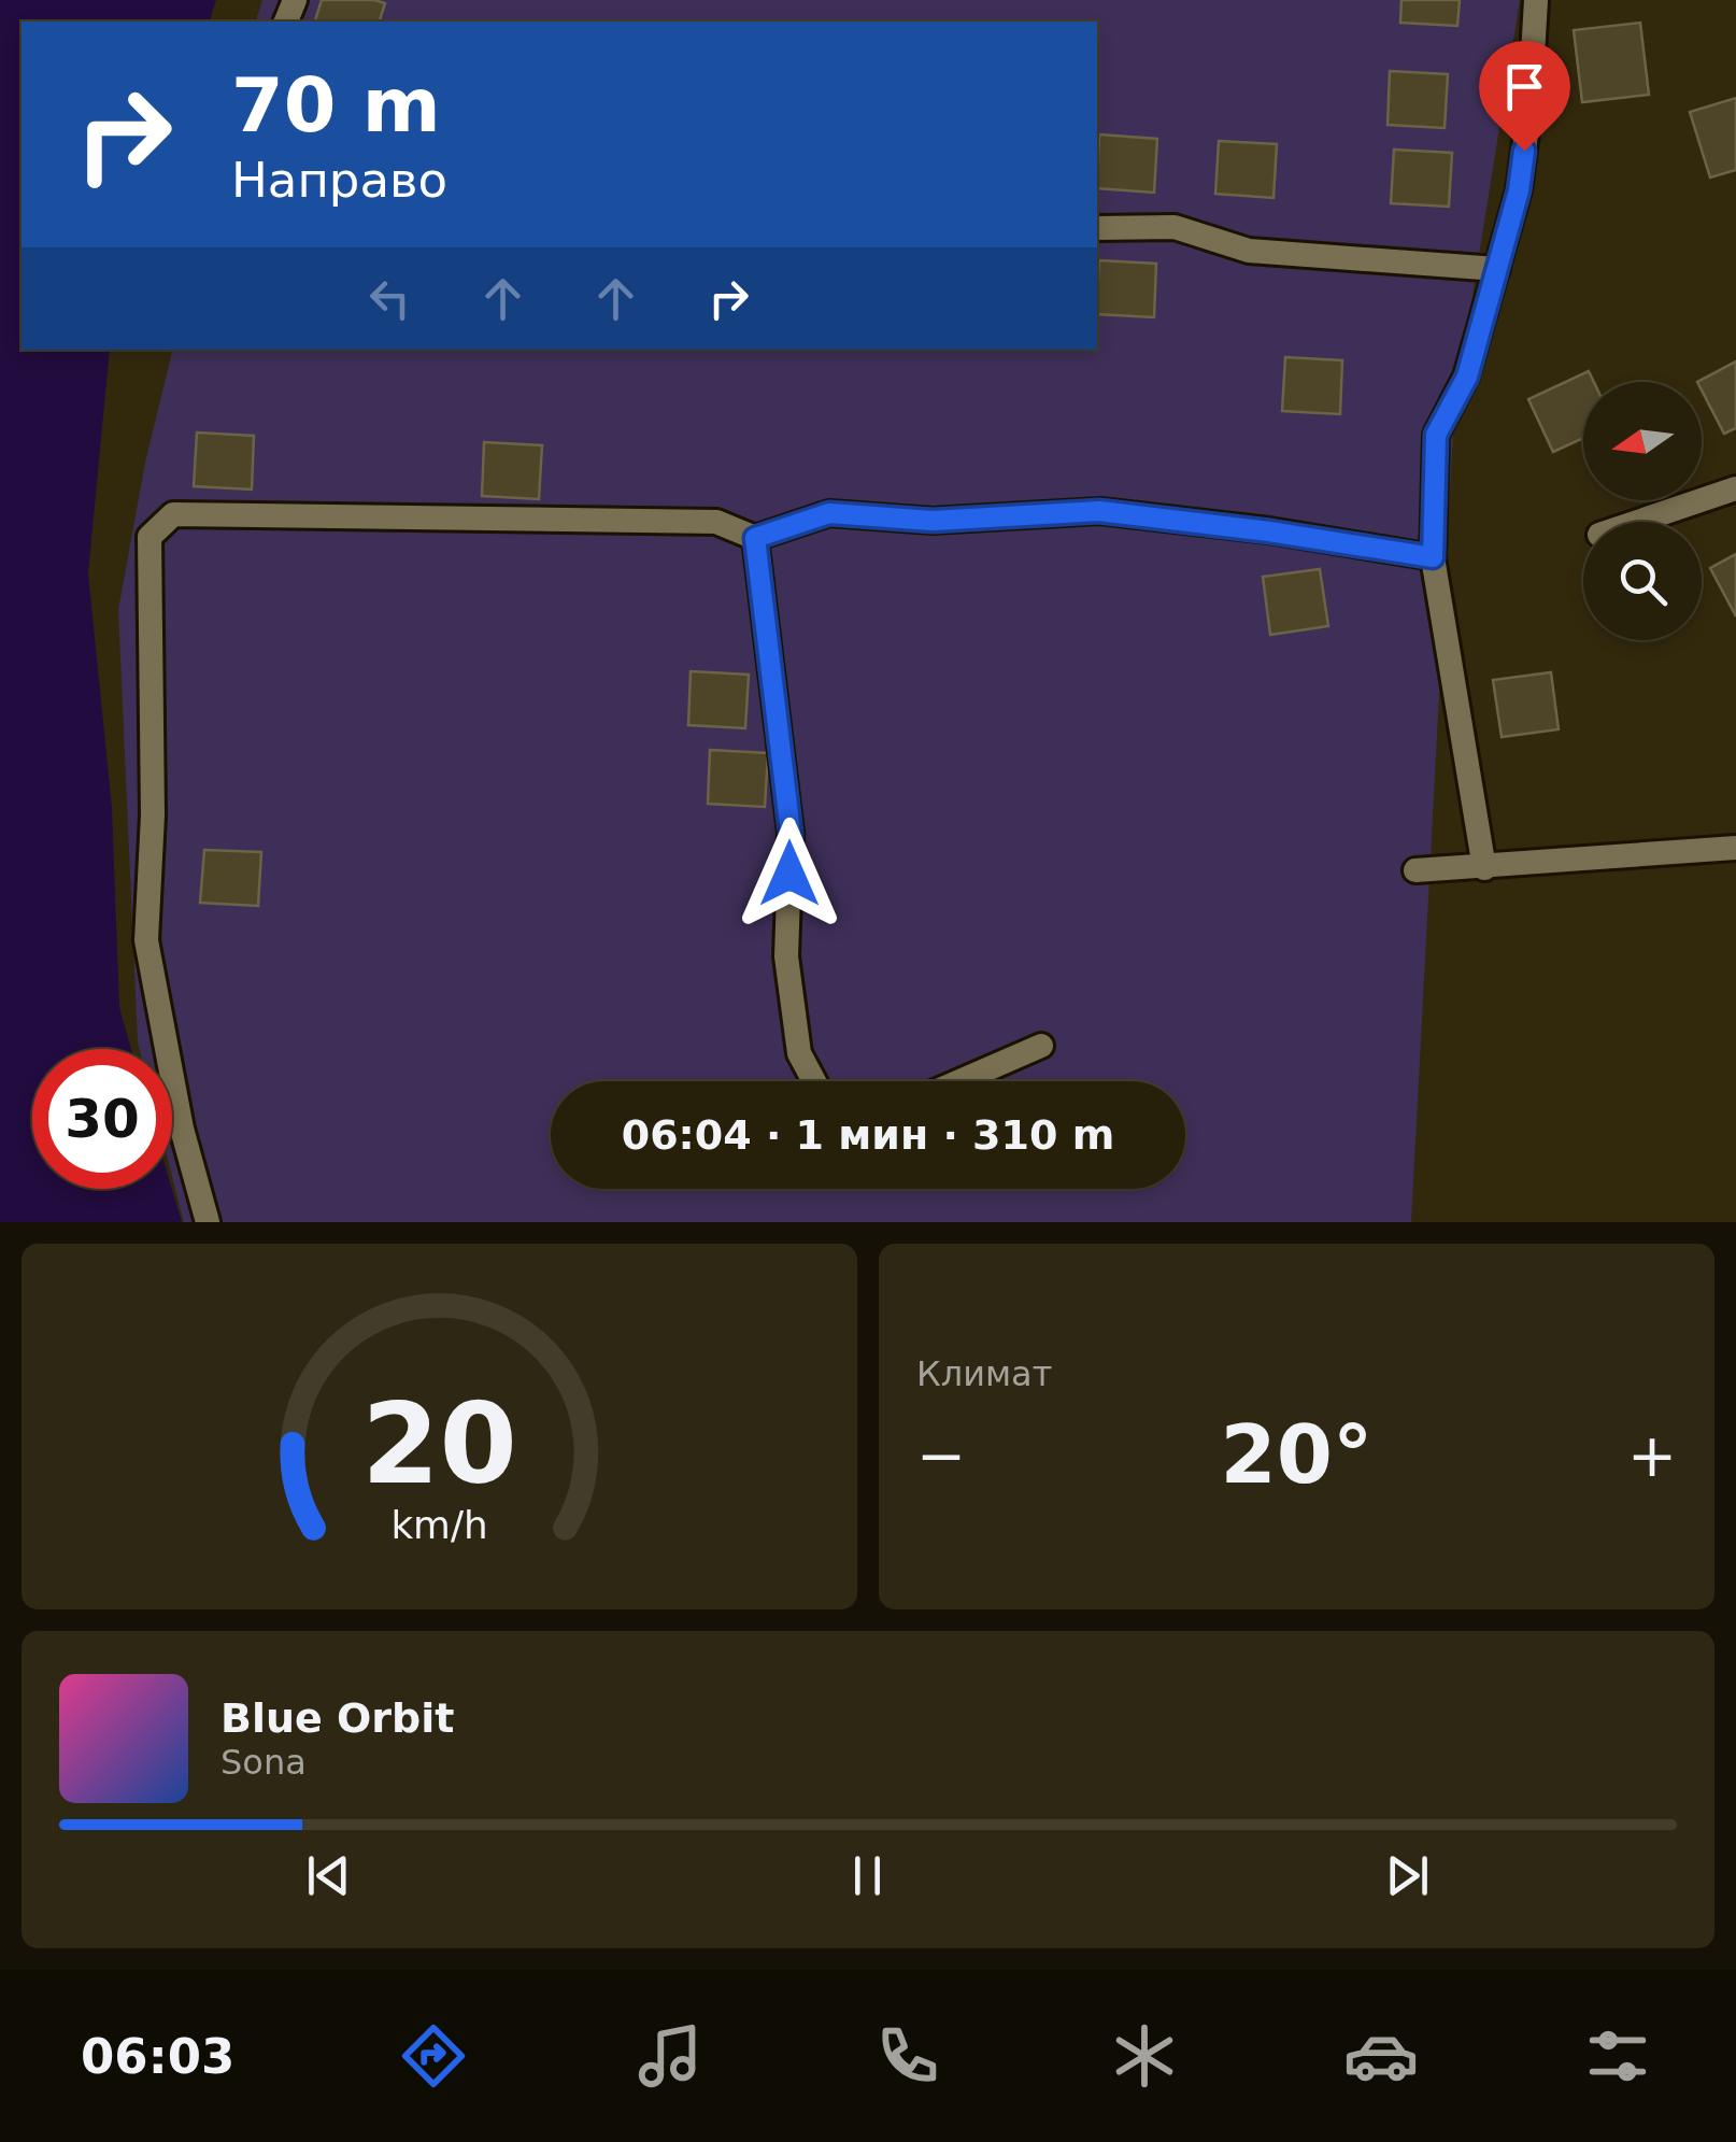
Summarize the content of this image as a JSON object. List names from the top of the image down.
{
  "north": "left",
  "page": {
    "turn": ["70 m", "Направо"],
    "limit": "30",
    "trip": "06:04 · 1 мин · 310 m",
    "tile": "Климат",
    "heat": ["−", "20°", "+"],
    "song": ["Blue Orbit", "Sona"],
    "tabs": "06:03",
    "gauge": ["20", "km/h"]
  }
}
